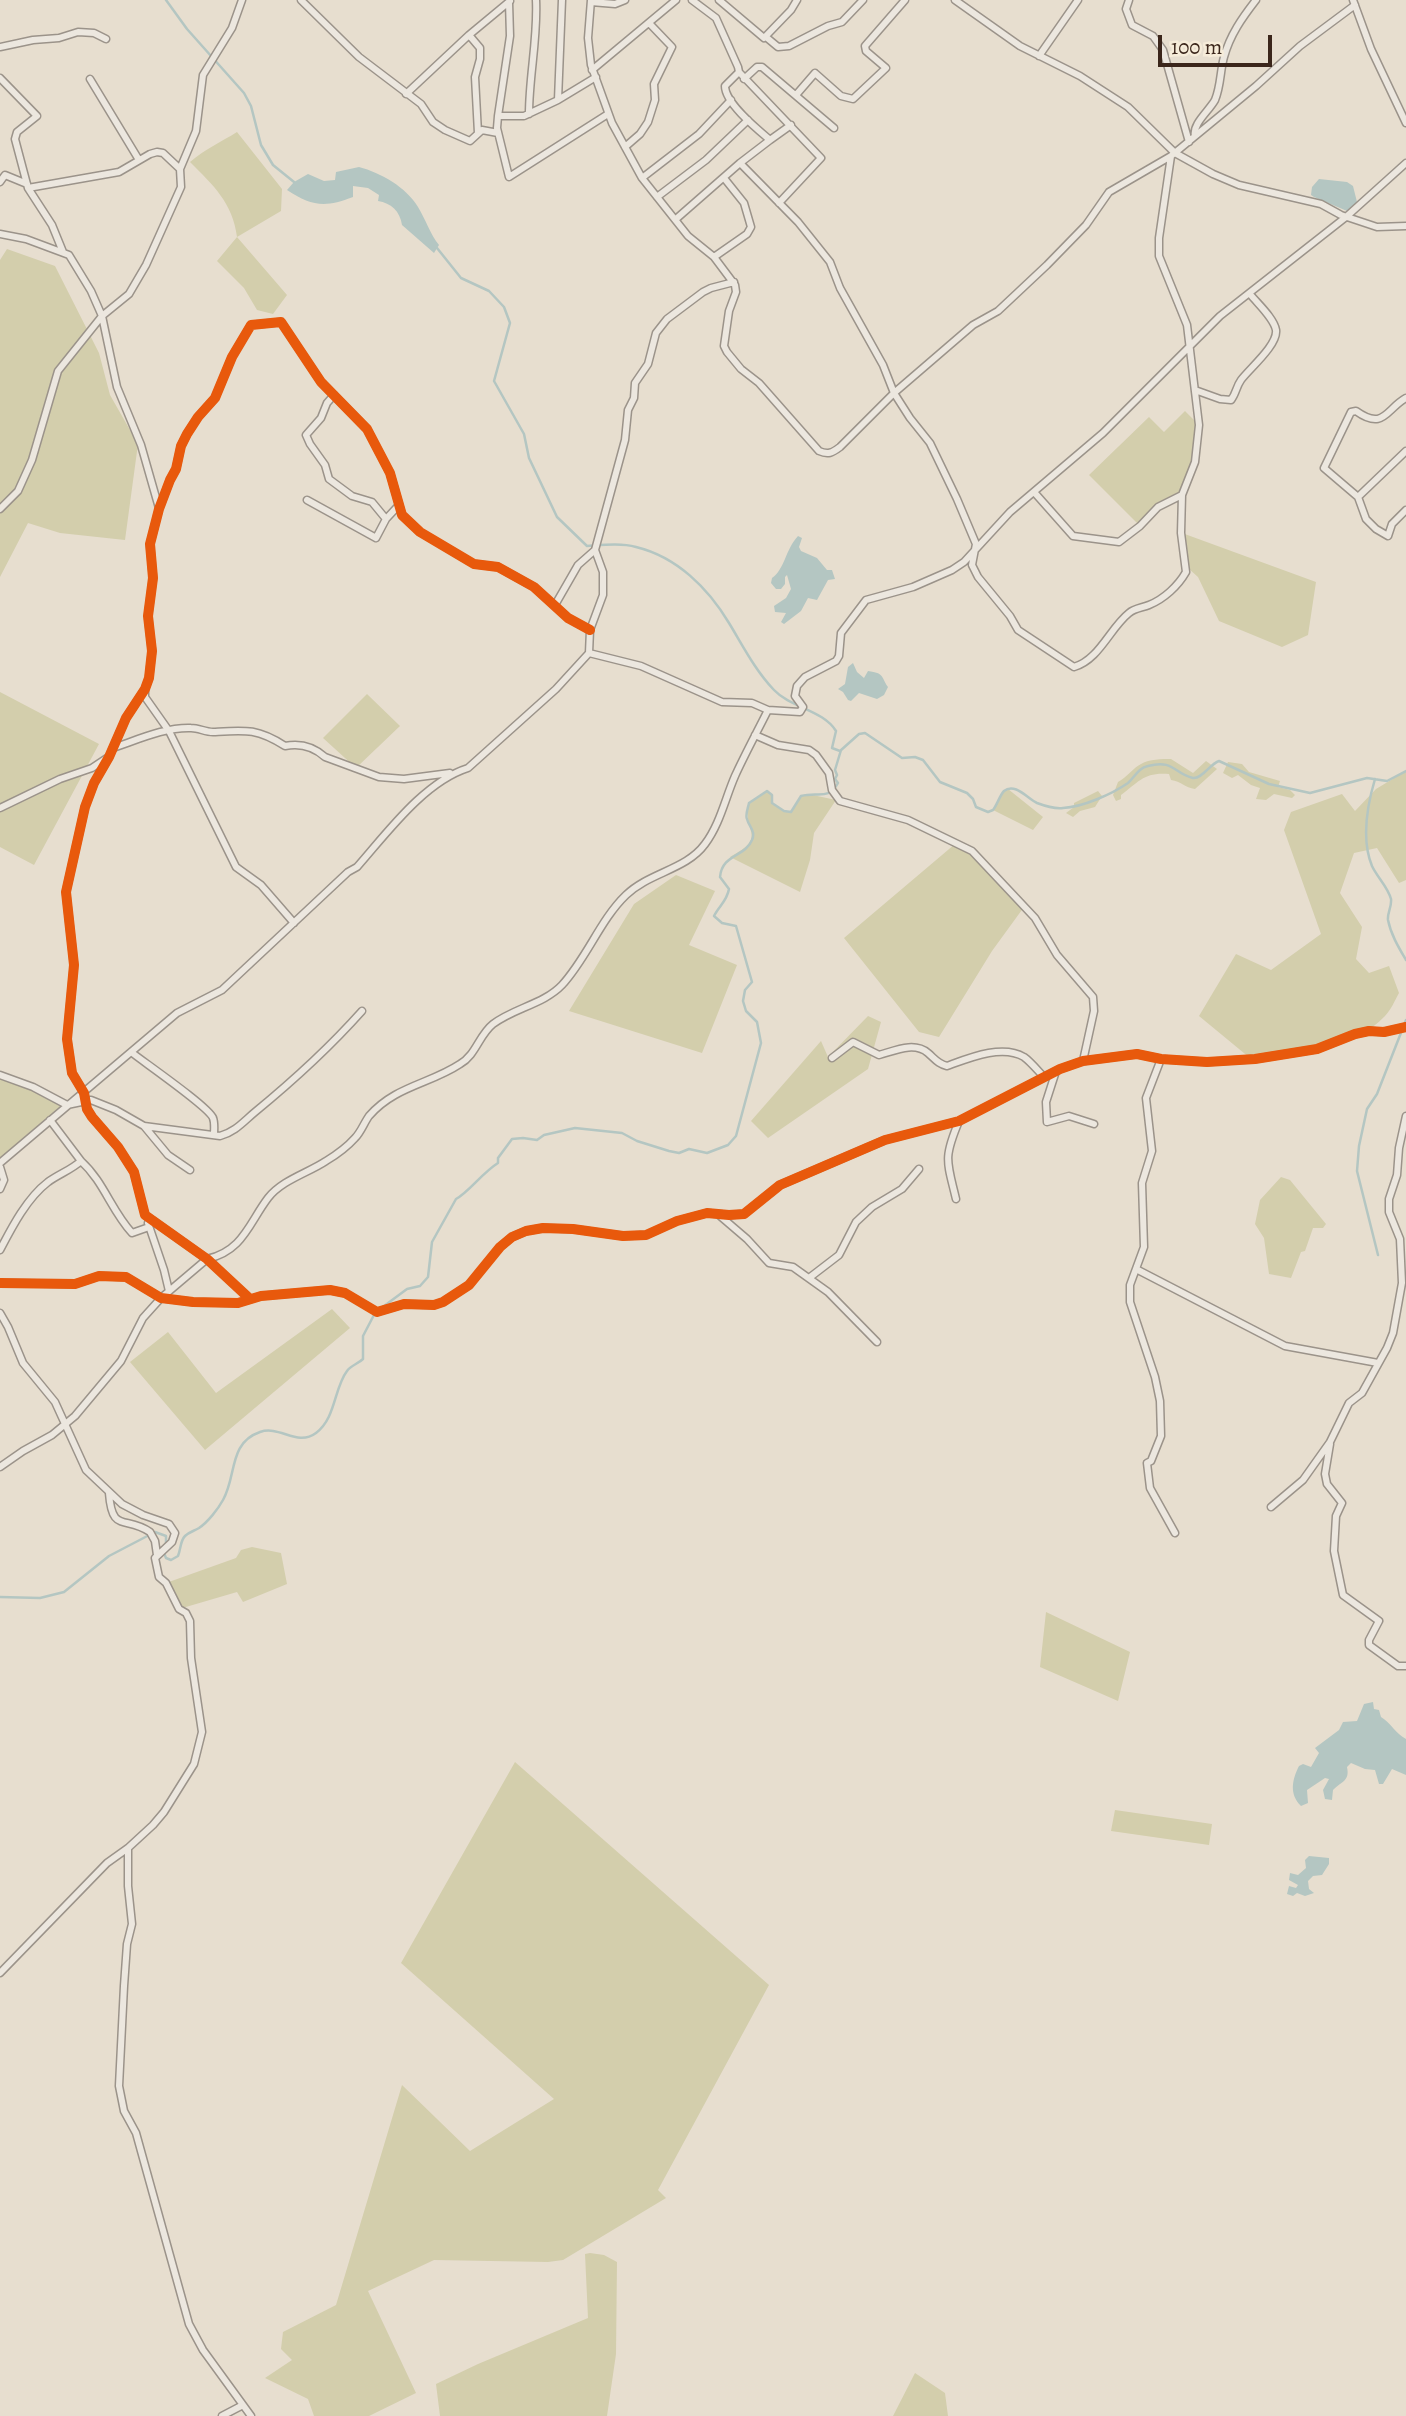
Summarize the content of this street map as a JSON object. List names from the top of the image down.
{
  "scale_bar": "100 m"
}
